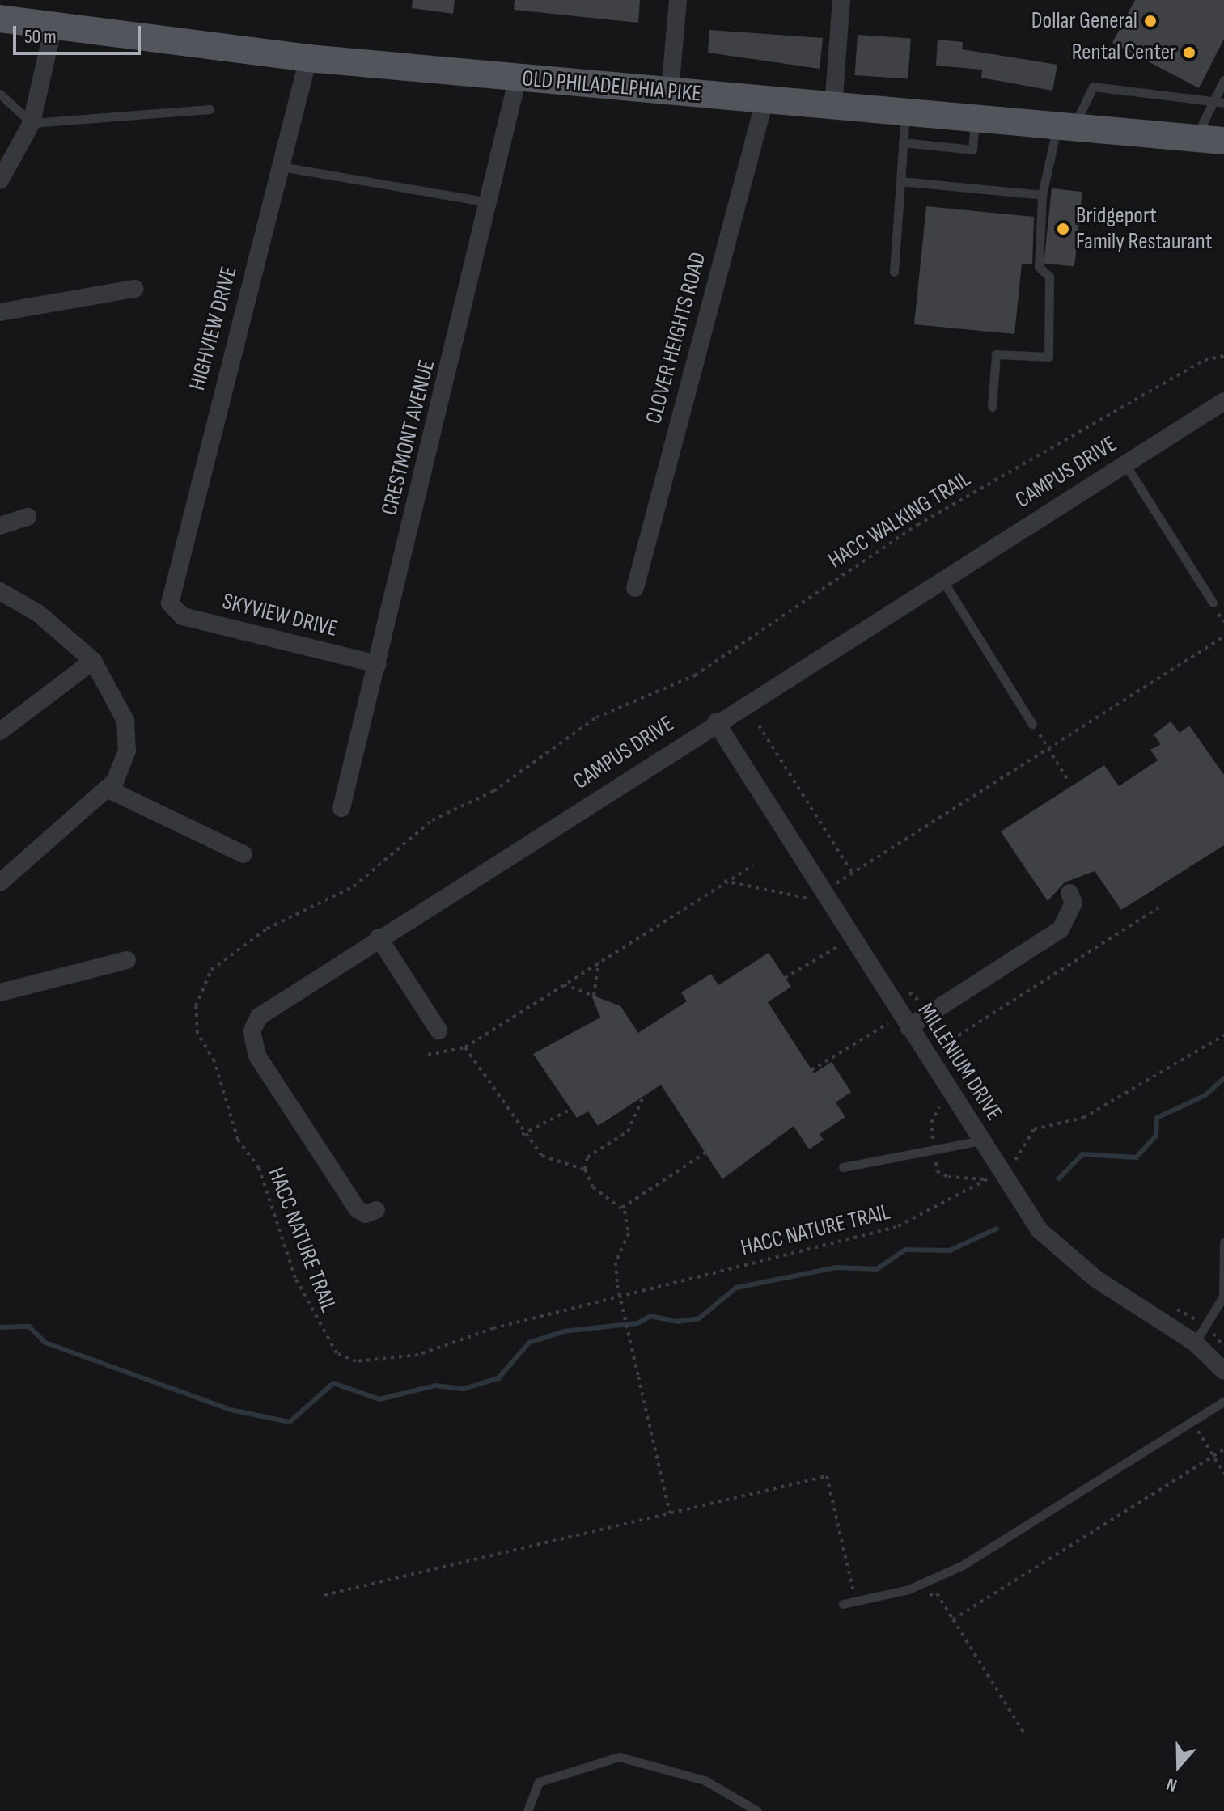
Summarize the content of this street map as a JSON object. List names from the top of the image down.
{
  "streets": {
    "main road": ["OLD PHILADELPHIA PIKE"],
    "street": [
      "HIGHVIEW DRIVE",
      "CLOVER HEIGHTS ROAD",
      "CRESTMONT AVENUE",
      "CAMPUS DRIVE",
      "SKYVIEW DRIVE",
      "MILLENIUM DRIVE"
    ],
    "path": ["HACC WALKING TRAIL", "HACC NATURE TRAIL"]
  },
  "crossings": [
    ["OLD PHILADELPHIA PIKE", "HIGHVIEW DRIVE"],
    ["OLD PHILADELPHIA PIKE", "CLOVER HEIGHTS ROAD"],
    ["OLD PHILADELPHIA PIKE", "CRESTMONT AVENUE"],
    ["HIGHVIEW DRIVE", "SKYVIEW DRIVE"],
    ["CRESTMONT AVENUE", "SKYVIEW DRIVE"],
    ["CAMPUS DRIVE", "MILLENIUM DRIVE"],
    ["HACC WALKING TRAIL", "HACC NATURE TRAIL"]
  ],
  "places": ["Dollar General", "Rental Center", "Bridgeport Family Restaurant"],
  "scale_bar": "50 m",
  "north": "bottom"
}
